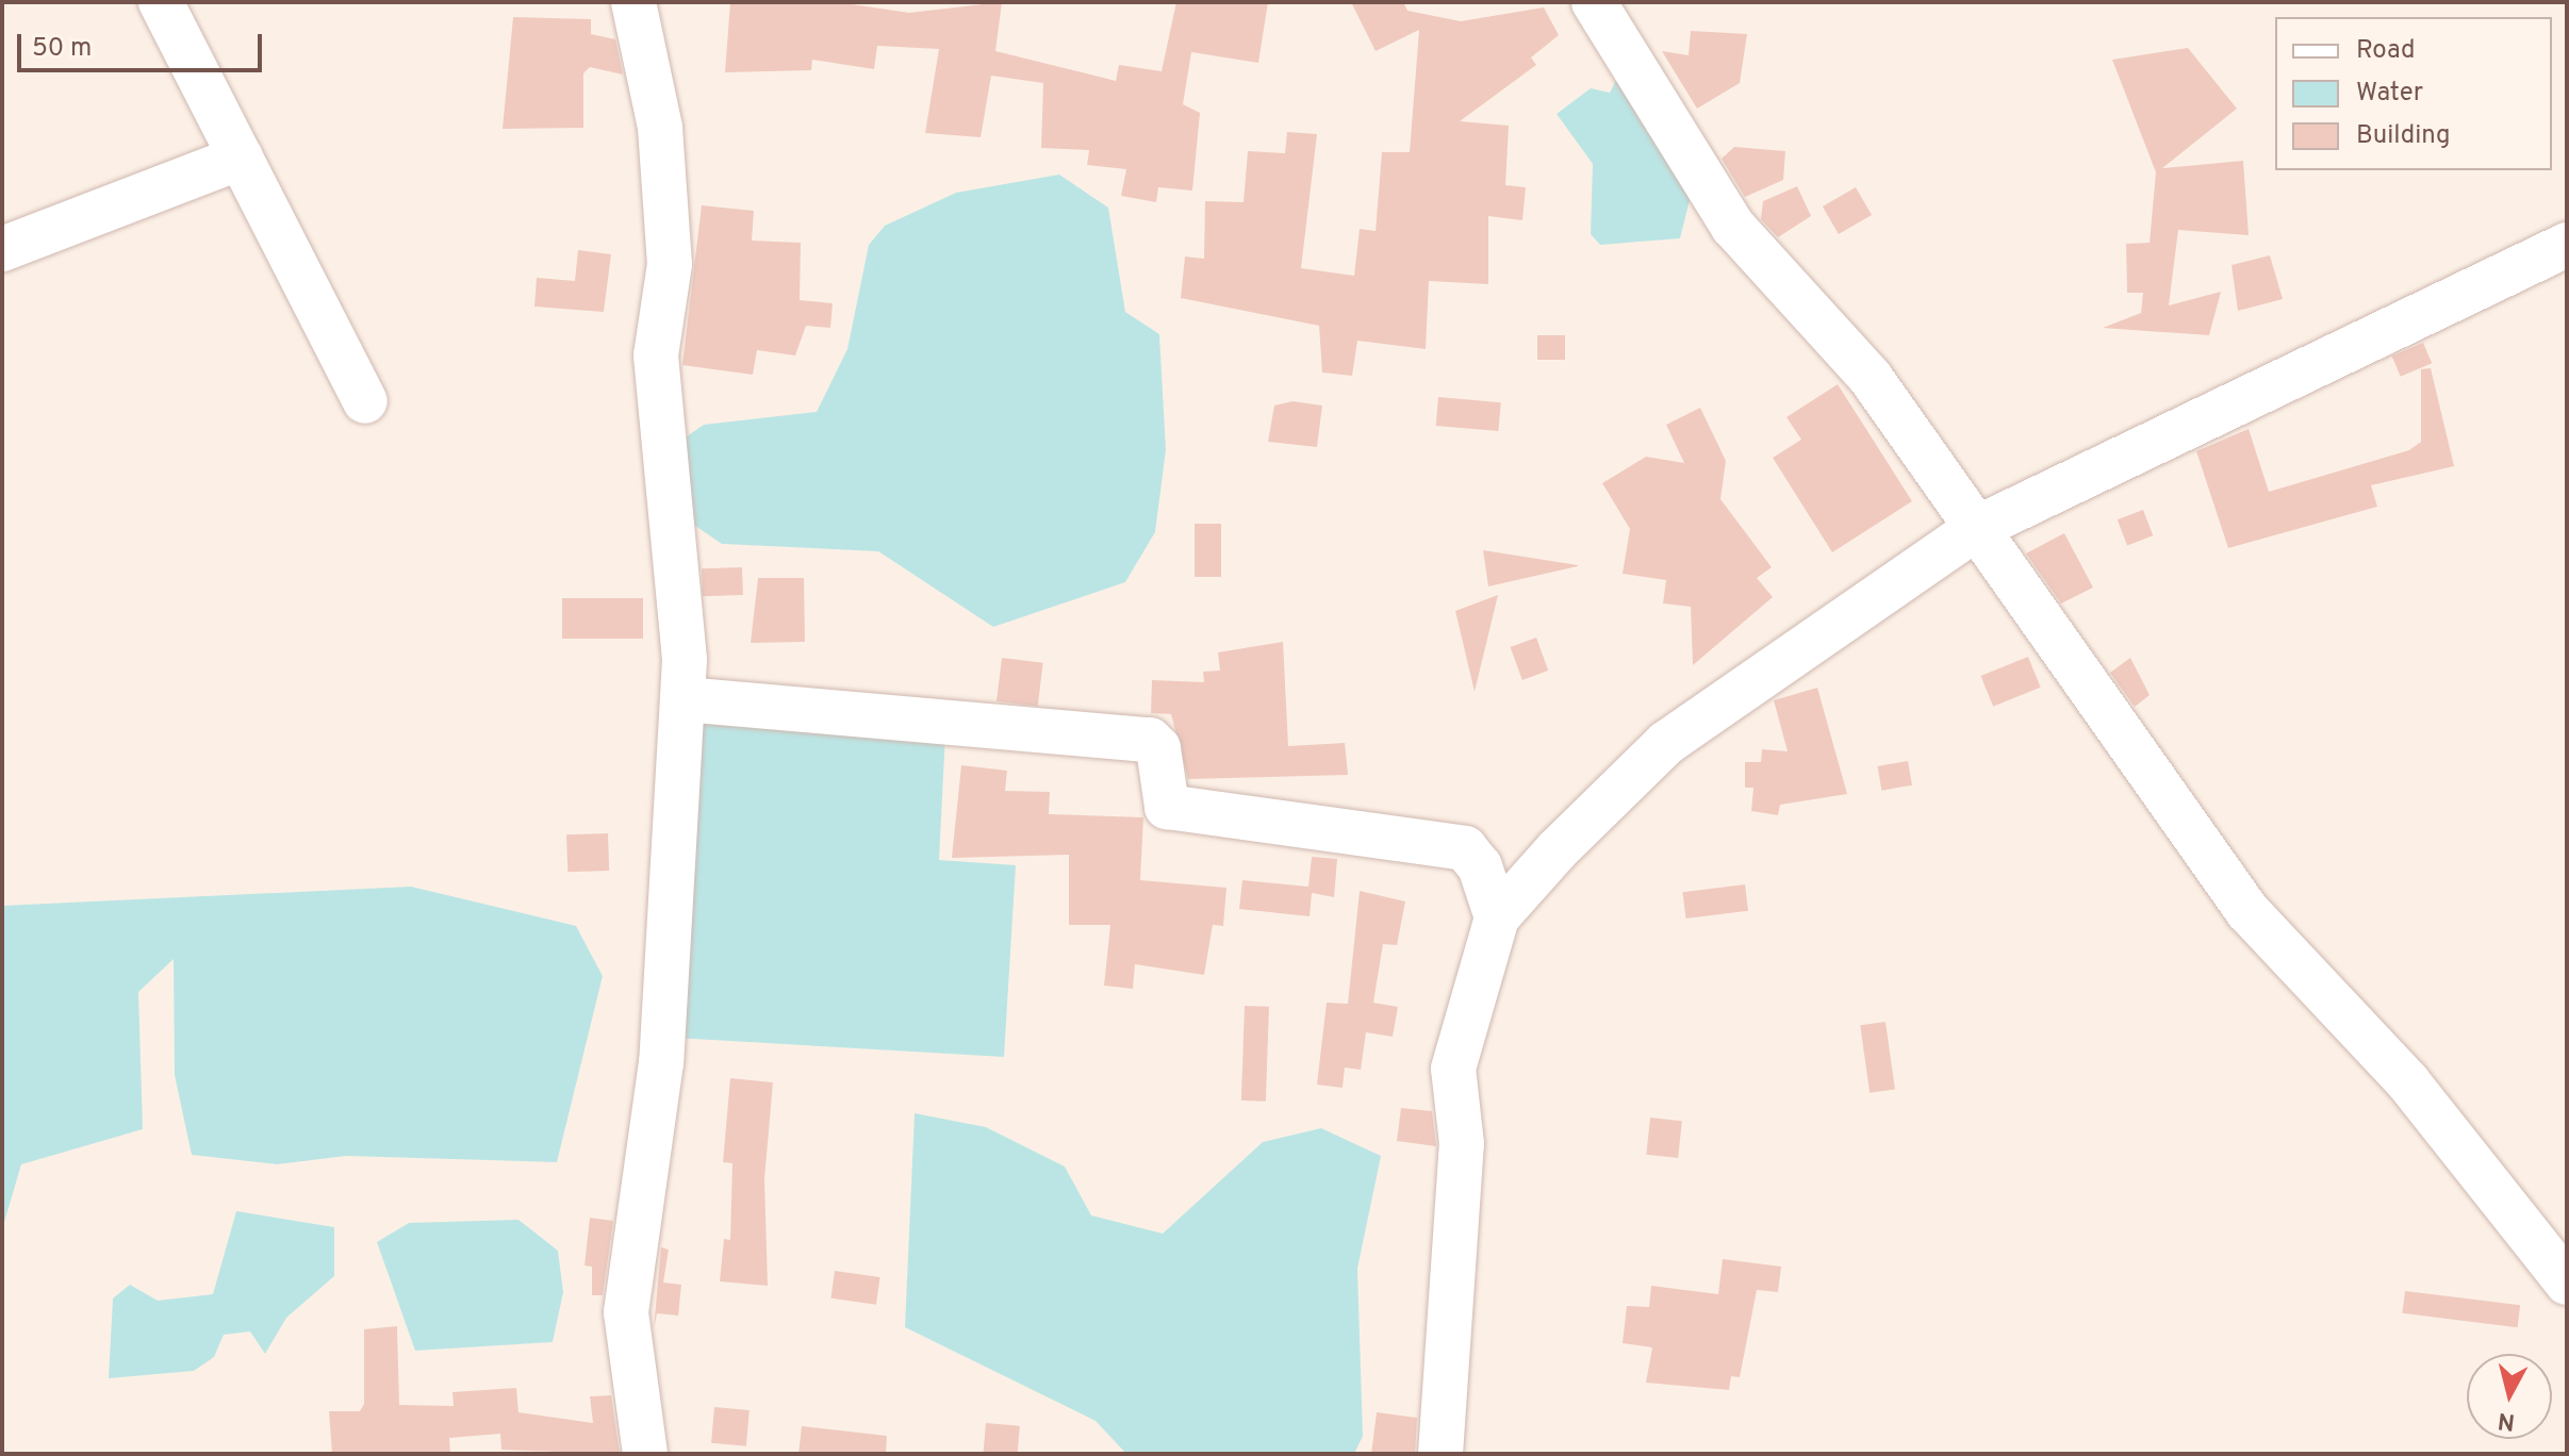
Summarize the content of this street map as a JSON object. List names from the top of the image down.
{
  "legend": ["Road", "Water", "Building"],
  "scale_bar": "50 m",
  "north": "bottom"
}
